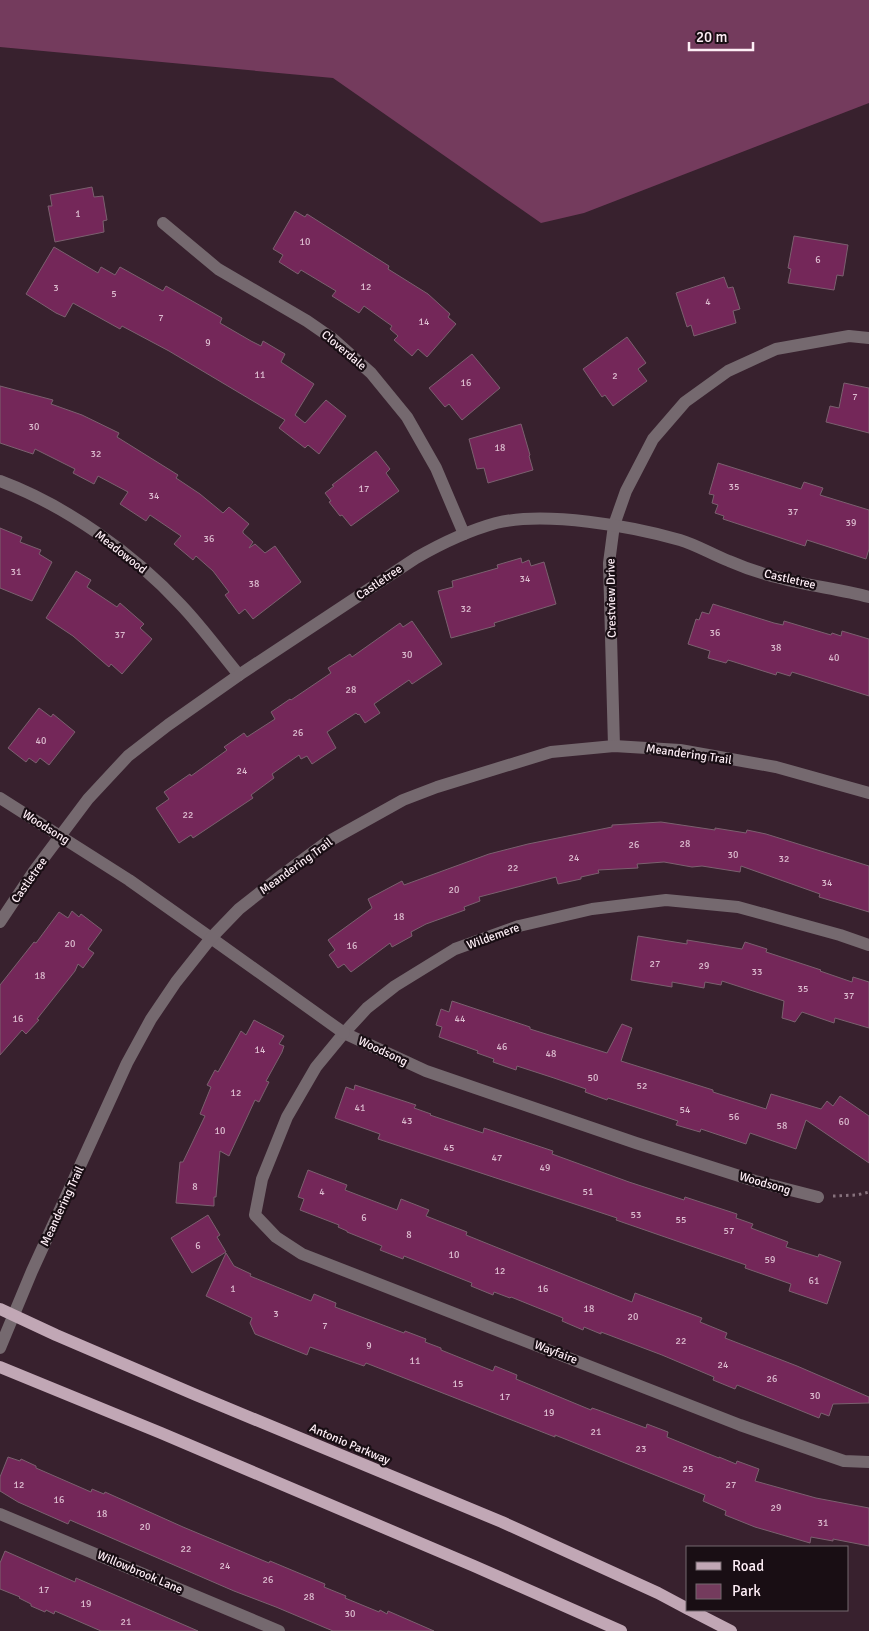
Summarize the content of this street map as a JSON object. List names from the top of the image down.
{
  "streets": {
    "main road": ["Antonio Parkway"],
    "street": [
      "Cloverdale",
      "Meadowood",
      "Castletree",
      "Crestview Drive",
      "Meandering Trail",
      "Woodsong",
      "Wildemere",
      "Wayfaire",
      "Willowbrook Lane"
    ]
  },
  "crossings": [
    ["Cloverdale", "Castletree"],
    ["Meadowood", "Castletree"],
    ["Castletree", "Crestview Drive"],
    ["Castletree", "Woodsong"],
    ["Crestview Drive", "Meandering Trail"],
    ["Meandering Trail", "Woodsong"],
    ["Meandering Trail", "Antonio Parkway"],
    ["Woodsong", "Wildemere"],
    ["Wildemere", "Wayfaire"]
  ],
  "house_numbers": [
    "1",
    "10",
    "6",
    "12",
    "3",
    "5",
    "4",
    "7",
    "14",
    "9",
    "11",
    "2",
    "16",
    "7",
    "30",
    "18",
    "32",
    "35",
    "17",
    "34",
    "37",
    "39",
    "36",
    "31",
    "34",
    "38",
    "32",
    "36",
    "37",
    "38",
    "30",
    "40",
    "28",
    "26",
    "40",
    "24",
    "22",
    "28",
    "26",
    "30",
    "24",
    "32",
    "22",
    "34",
    "20",
    "18",
    "20",
    "16",
    "27",
    "29",
    "33",
    "18",
    "35",
    "37",
    "16",
    "44",
    "46",
    "14",
    "48",
    "50",
    "52",
    "12",
    "41",
    "54",
    "56",
    "43",
    "60",
    "58",
    "10",
    "45",
    "47",
    "49",
    "8",
    "4",
    "51",
    "53",
    "6",
    "55",
    "57",
    "8",
    "6",
    "10",
    "59",
    "12",
    "61",
    "1",
    "16",
    "18",
    "3",
    "20",
    "7",
    "22",
    "9",
    "11",
    "24",
    "26",
    "15",
    "30",
    "17",
    "19",
    "21",
    "23",
    "25",
    "12",
    "27",
    "16",
    "29",
    "18",
    "31",
    "20",
    "22",
    "24",
    "26",
    "17",
    "28",
    "19",
    "30",
    "21"
  ],
  "legend": ["Road", "Park"],
  "scale_bar": "20 m"
}
